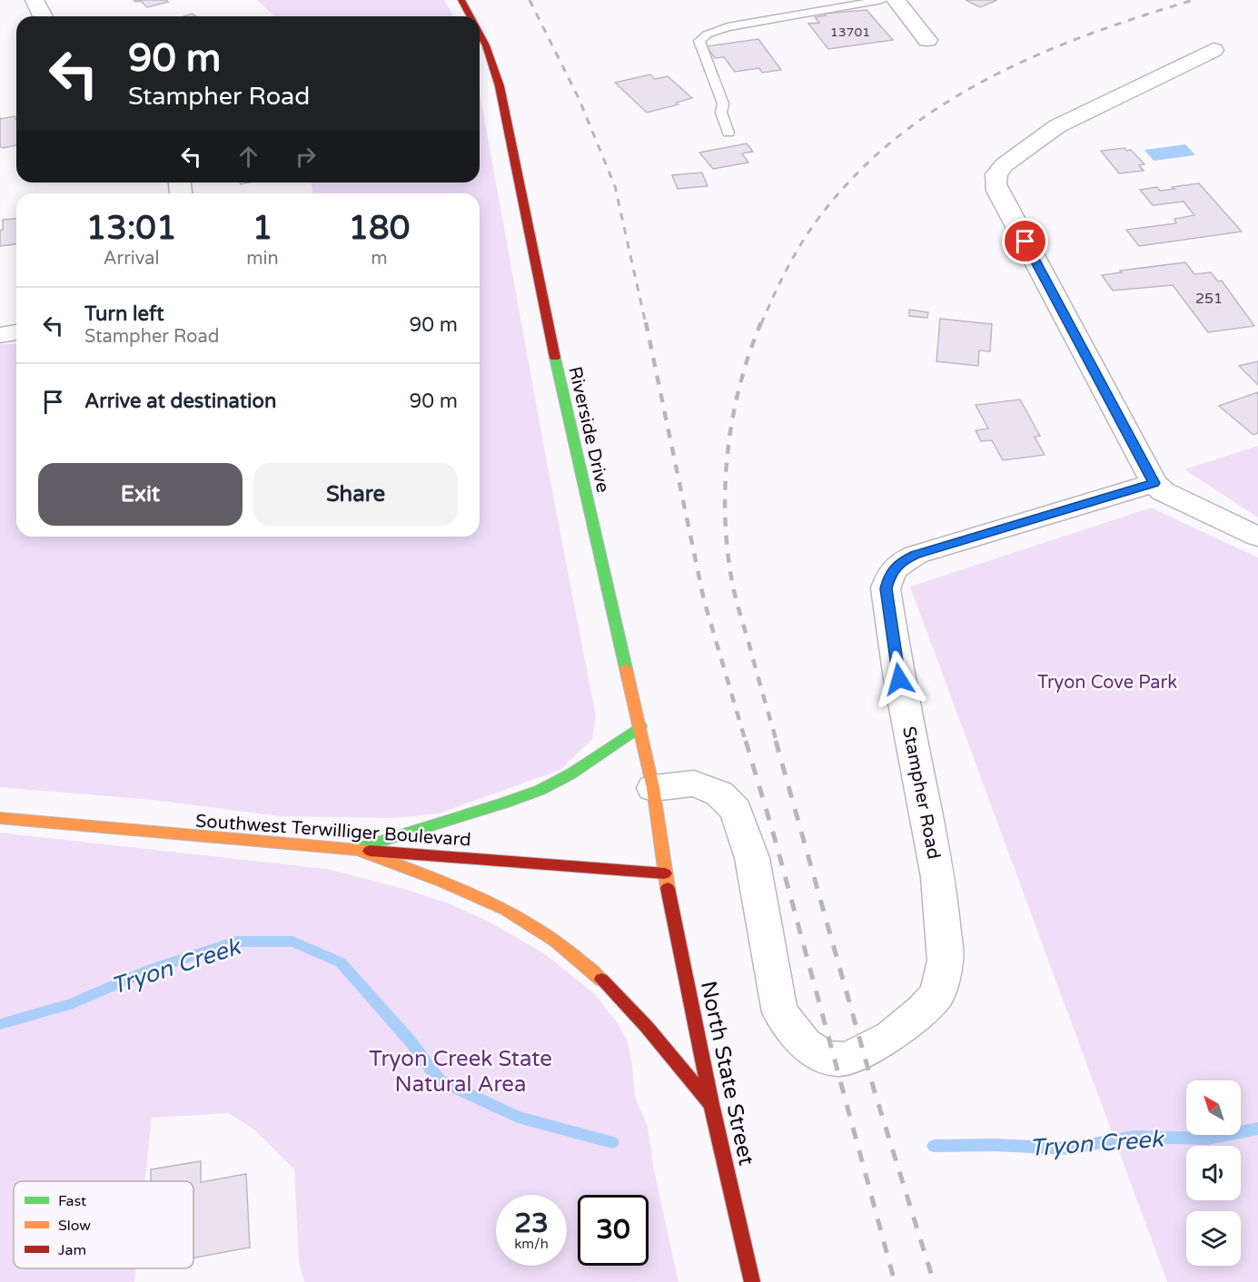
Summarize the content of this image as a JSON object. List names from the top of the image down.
{
  "streets": {
    "main road": ["Riverside Drive", "Southwest Terwilliger Boulevard", "North State Street"],
    "street": ["Stampher Road"]
  },
  "crossings": [
    ["Riverside Drive", "Stampher Road"],
    ["Riverside Drive", "Southwest Terwilliger Boulevard"],
    ["Riverside Drive", "North State Street"],
    ["Southwest Terwilliger Boulevard", "North State Street"]
  ],
  "water": ["Tryon Creek"],
  "parks": ["Tryon Cove Park", "Tryon Creek State Natural Area"],
  "house_numbers": ["13701", "251"],
  "legend": ["Fast", "Slow", "Jam"],
  "north": "top left",
  "page": {
    "turn": ["90 m", "Stampher Road"],
    "eta": [
      "13:01",
      "Arrival",
      "1",
      "min",
      "180",
      "m"
    ],
    "list": [
      {
        "name": "Turn left",
        "note": "Stampher Road",
        "value": "90 m"
      },
      {
        "name": "Arrive at destination",
        "value": "90 m"
      }
    ],
    "buttons": ["Exit", "Share"],
    "speed": "23 km/h",
    "limit": "30"
  }
}
